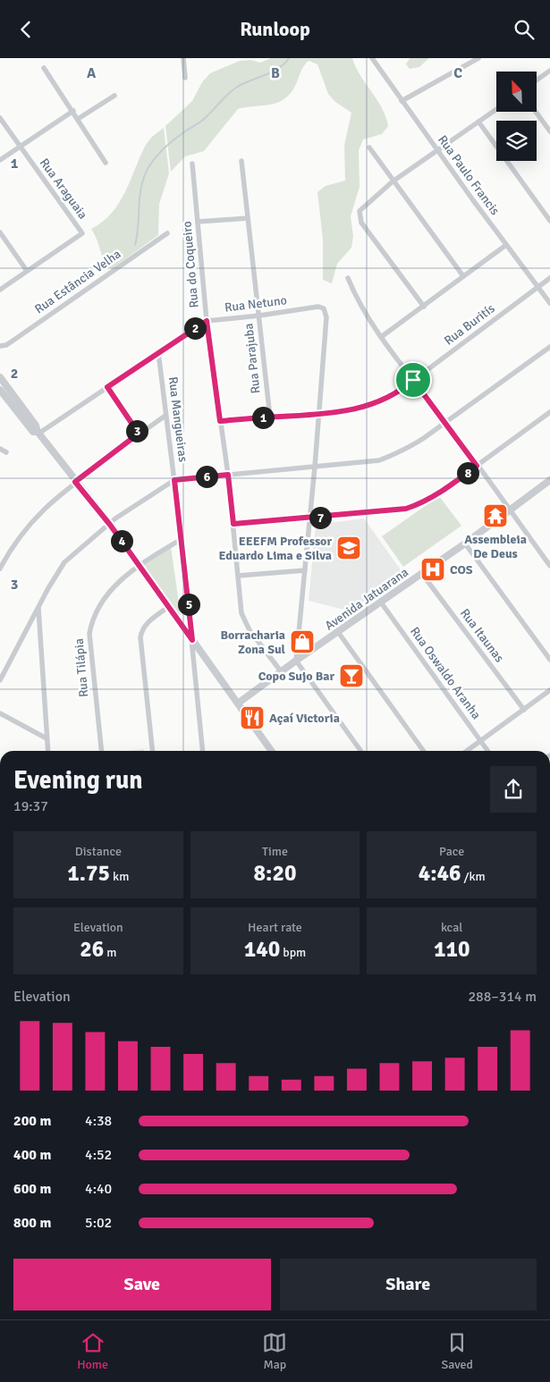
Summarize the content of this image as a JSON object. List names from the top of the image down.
{
  "streets": {
    "street": [
      "Rua Paulo Francis",
      "Rua Araguaia",
      "Rua do Coqueiro",
      "Rua Estância Velha",
      "Rua Netuno",
      "Rua Buritís",
      "Rua Parajuba",
      "Rua Mangueiras",
      "Avenida Jatuarana",
      "Rua Itaunas",
      "Rua Tilápia",
      "Rua Oswaldo Aranha"
    ]
  },
  "crossings": [
    ["Rua Paulo Francis", "Rua Buritís"],
    ["Rua do Coqueiro", "Rua Netuno"],
    ["Rua do Coqueiro", "Rua Buritís"],
    ["Rua do Coqueiro", "Avenida Jatuarana"],
    ["Rua Netuno", "Rua Buritís"],
    ["Rua Netuno", "Rua Parajuba"],
    ["Rua Netuno", "Rua Mangueiras"],
    ["Rua Buritís", "Rua Parajuba"],
    ["Rua Mangueiras", "Rua Tilápia"],
    ["Avenida Jatuarana", "Rua Itaunas"],
    ["Avenida Jatuarana", "Rua Oswaldo Aranha"]
  ],
  "places": {
    "temple": ["Assembleia De Deus"],
    "school or university": ["EEEFM Professor Eduardo Lima e Silva"],
    "hospital": ["COS"],
    "shop": ["Borracharia Zona Sul"],
    "bar": ["Copo Sujo Bar"],
    "restaurant": ["Açaí Victoria"]
  },
  "north": "top left",
  "page": {
    "header": "Runloop",
    "pins": [
      "2",
      "1",
      "3",
      "8",
      "6",
      "7",
      "4",
      "5"
    ],
    "heading": ["Evening run", "19:37"],
    "stats": [
      ["Distance", "1.75 km"],
      ["Time", "8:20"],
      ["Pace", "4:46 /km"],
      ["Elevation", "26 m"],
      ["Heart rate", "140 bpm"],
      ["kcal", "110"]
    ],
    "chart": ["Elevation", "288–314 m"],
    "list": [
      {
        "name": "200 m",
        "note": "4:38"
      },
      {
        "name": "400 m",
        "note": "4:52"
      },
      {
        "name": "600 m",
        "note": "4:40"
      },
      {
        "name": "800 m",
        "note": "5:02"
      }
    ],
    "buttons": ["Save", "Share"],
    "tabs": ["Home", "Map", "Saved"]
  },
  "grid": {
    "columns": ["A", "B", "C"],
    "rows": ["1", "2", "3"]
  }
}
